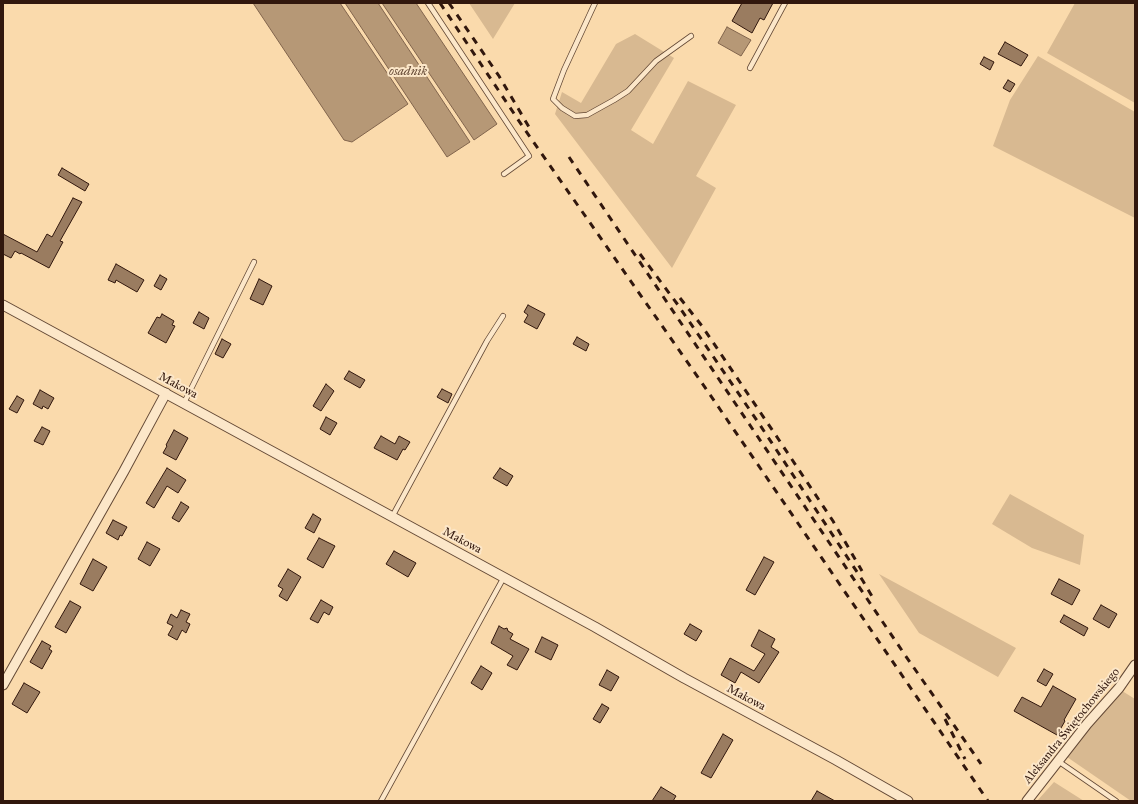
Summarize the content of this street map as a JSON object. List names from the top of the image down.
{
  "streets": {
    "street": ["Makowa", "Aleksandra Świętochowskiego"]
  },
  "water": ["osadnik"]
}
